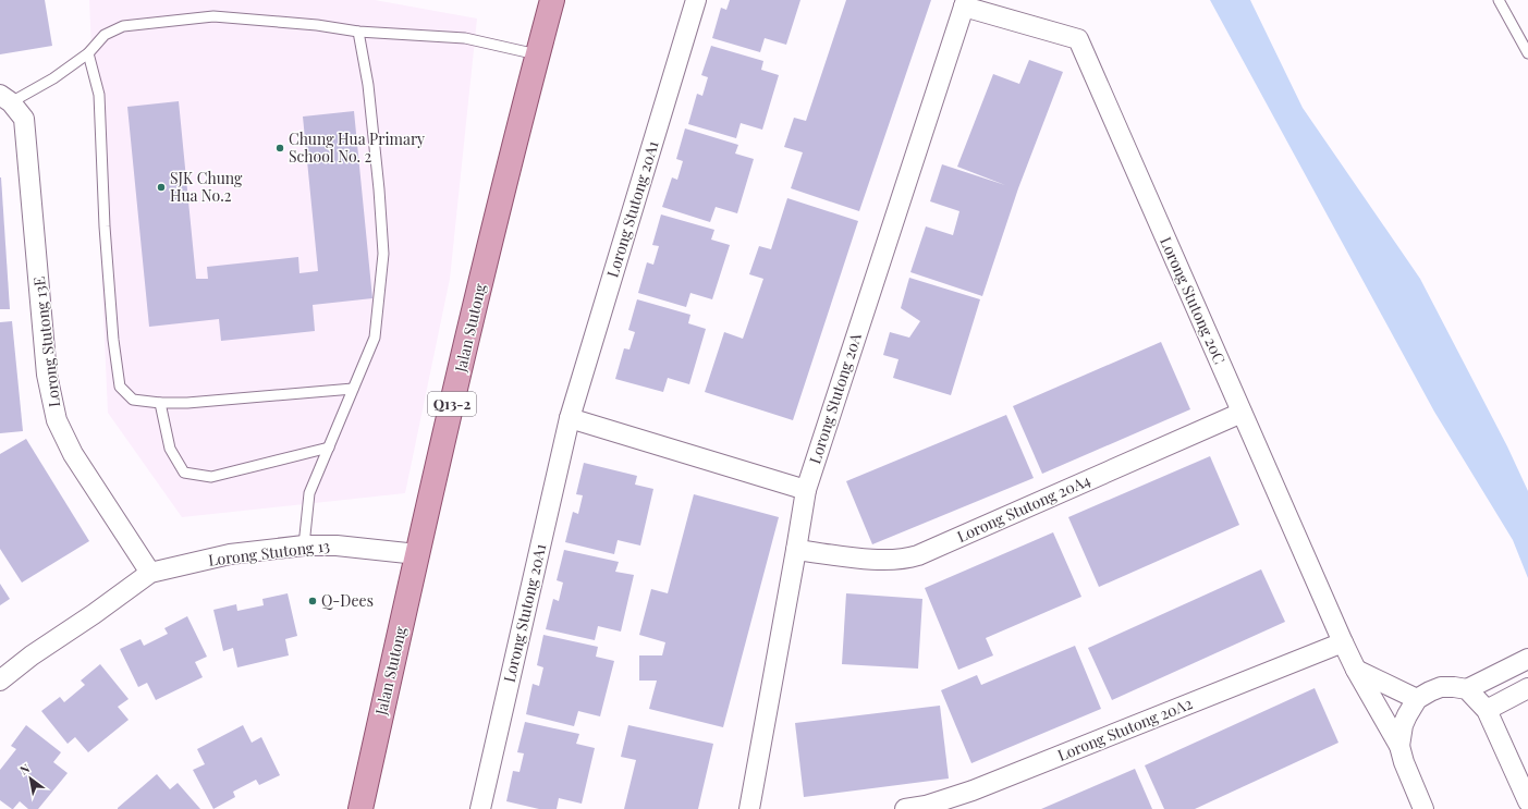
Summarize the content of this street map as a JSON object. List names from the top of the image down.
{
  "streets": {
    "main road": ["Jalan Stutong", "Q13-2"],
    "street": [
      "Lorong Stutong 20A1",
      "Lorong Stutong 20C",
      "Lorong Stutong 13E",
      "Lorong Stutong 20A",
      "Lorong Stutong 20A4",
      "Lorong Stutong 13",
      "Lorong Stutong 20A2"
    ]
  },
  "crossings": [
    ["Lorong Stutong 20C", "Lorong Stutong 20A"],
    ["Lorong Stutong 20C", "Lorong Stutong 20A4"],
    ["Lorong Stutong 20C", "Lorong Stutong 20A2"],
    ["Jalan Stutong", "Lorong Stutong 13"],
    ["Lorong Stutong 13E", "Lorong Stutong 13"],
    ["Lorong Stutong 20A", "Lorong Stutong 20A4"]
  ],
  "places": ["Chung Hua Primary School No. 2", "SJK Chung Hua No.2", "Q-Dees"],
  "north": "top left"
}
